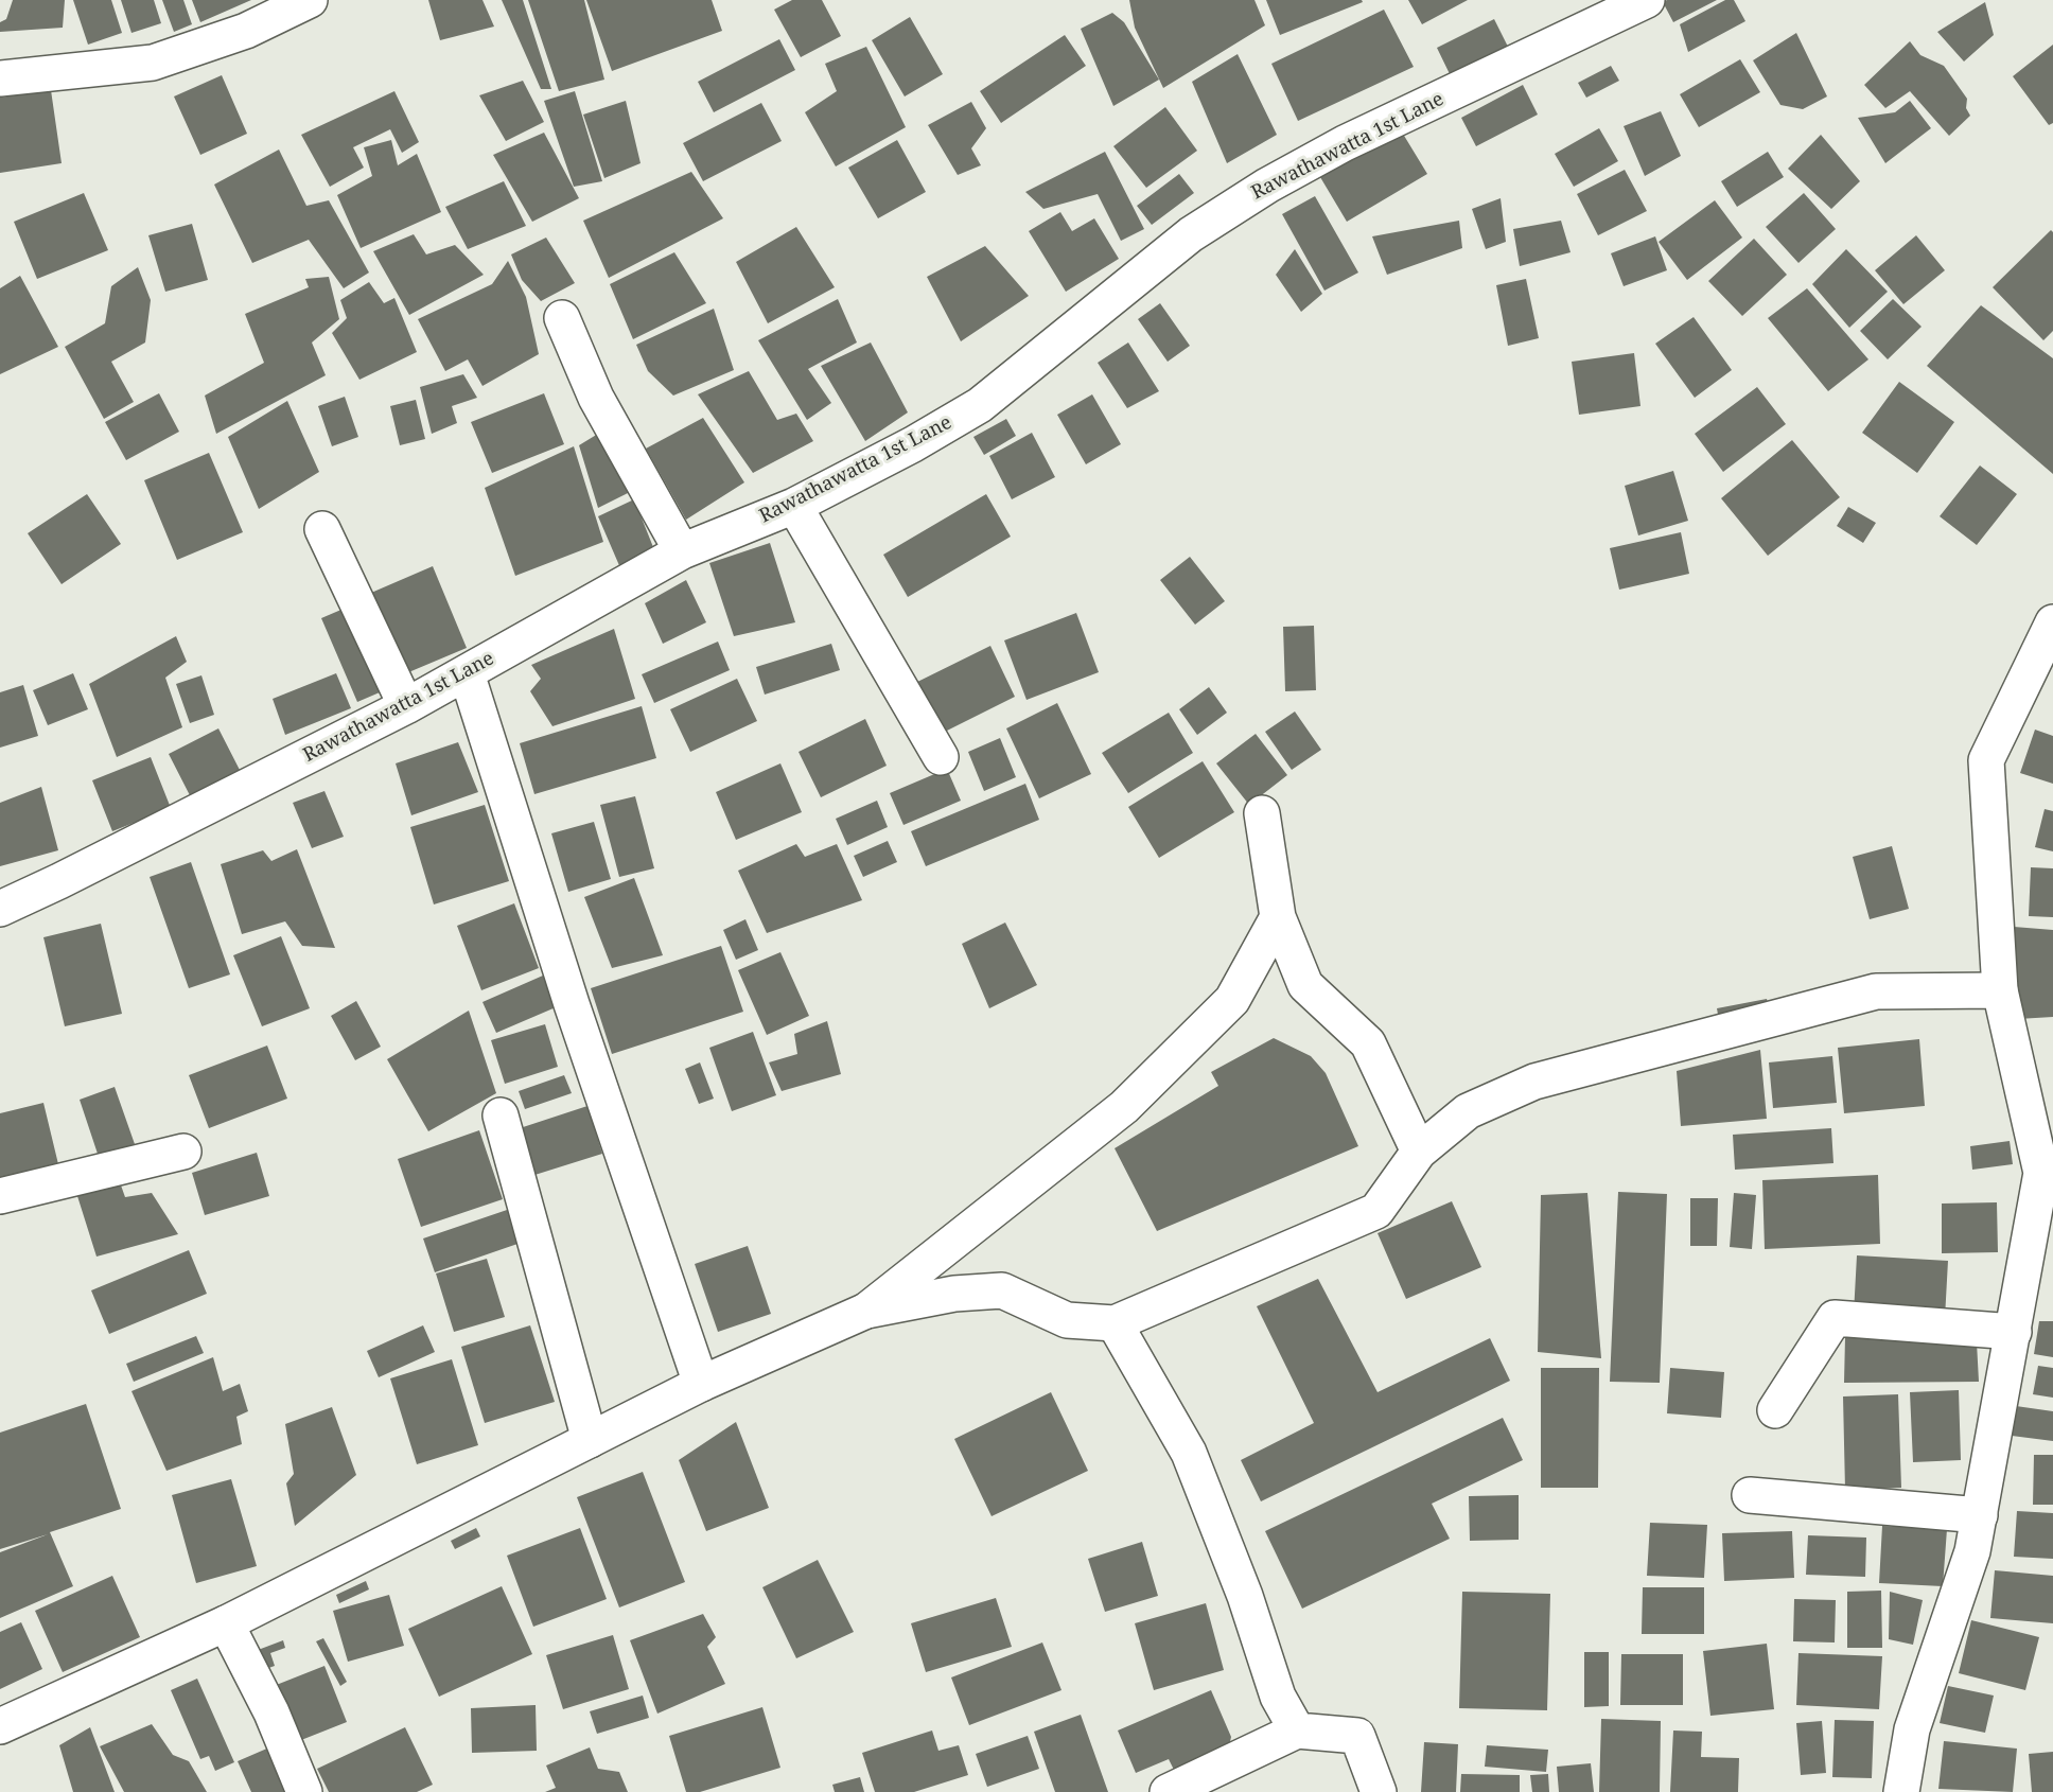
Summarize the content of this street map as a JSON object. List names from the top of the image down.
{
  "streets": {
    "street": ["Rawathawatta 1st Lane"]
  }
}
